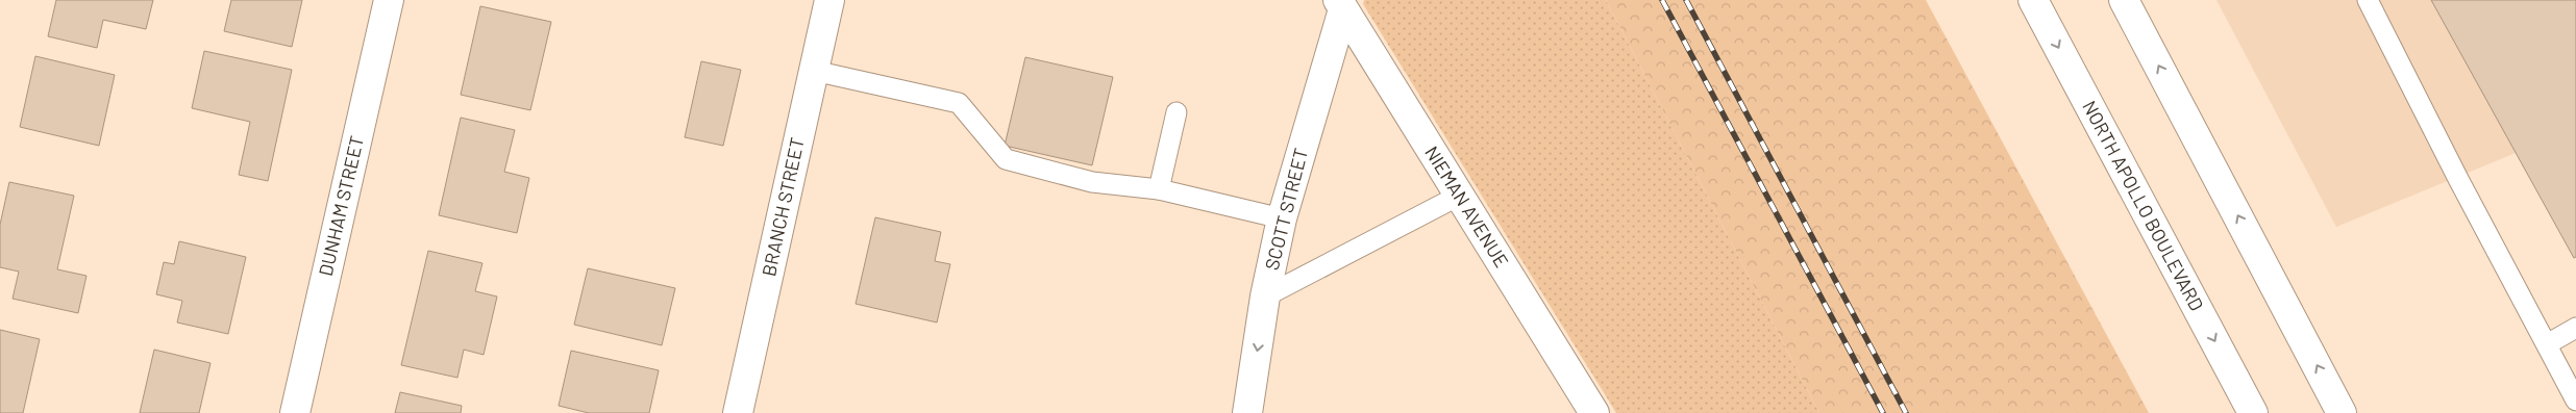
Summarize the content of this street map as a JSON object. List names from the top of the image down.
{
  "streets": {
    "street": [
      "DUNHAM STREET",
      "NORTH APOLLO BOULEVARD",
      "BRANCH STREET",
      "NIEMAN AVENUE",
      "SCOTT STREET"
    ]
  },
  "crossings": [
    ["NIEMAN AVENUE", "SCOTT STREET"]
  ]
}
